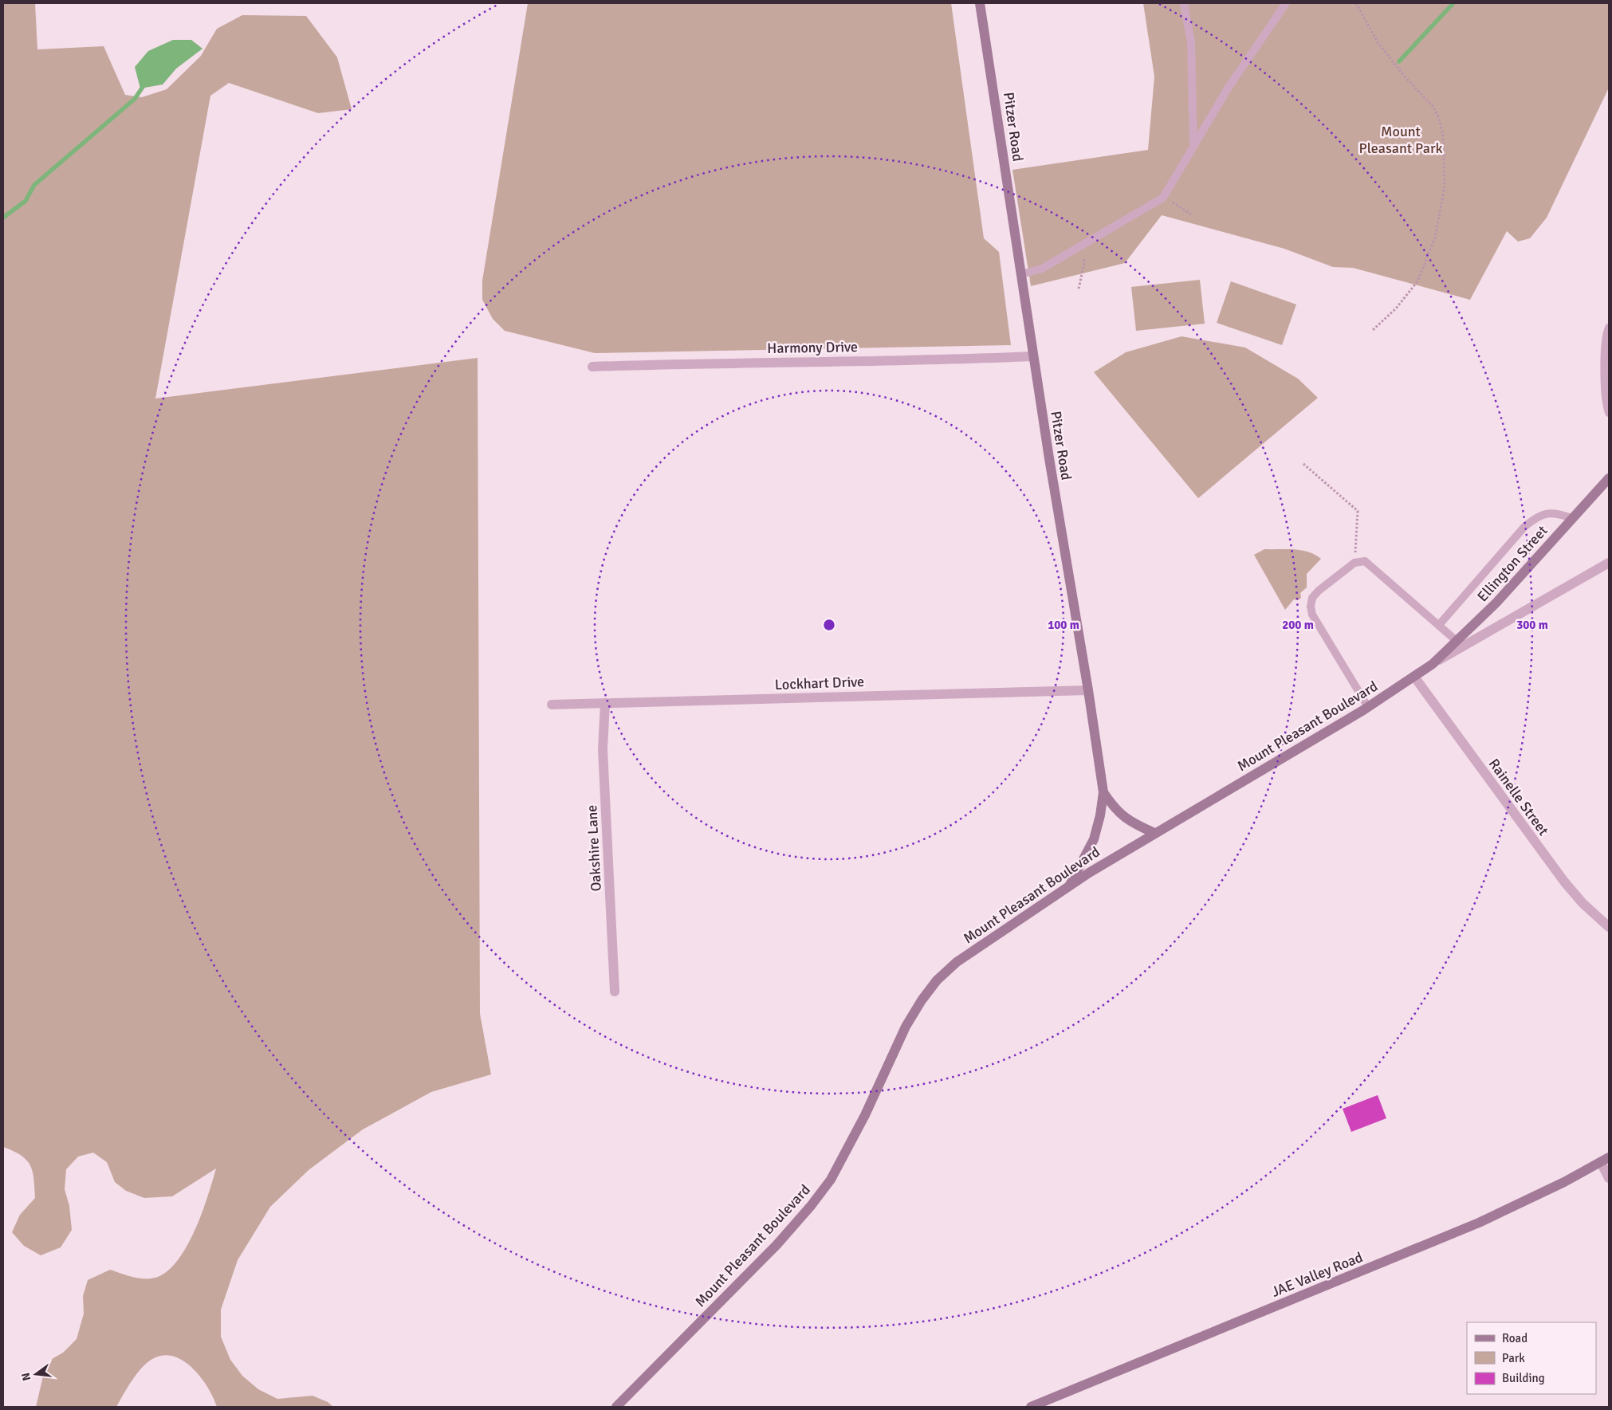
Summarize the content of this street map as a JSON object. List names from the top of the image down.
{
  "streets": {
    "street": [
      "Pitzer Road",
      "Harmony Drive",
      "Ellington Street",
      "Lockhart Drive",
      "Mount Pleasant Boulevard",
      "Rainelle Street",
      "Oakshire Lane",
      "JAE Valley Road"
    ]
  },
  "crossings": [
    ["Pitzer Road", "Harmony Drive"],
    ["Pitzer Road", "Lockhart Drive"],
    ["Pitzer Road", "Mount Pleasant Boulevard"],
    ["Ellington Street", "Mount Pleasant Boulevard"],
    ["Lockhart Drive", "Oakshire Lane"],
    ["Mount Pleasant Boulevard", "Rainelle Street"]
  ],
  "parks": ["Mount Pleasant Park"],
  "legend": ["Road", "Park", "Building"],
  "north": "left",
  "rings": ["100 m", "200 m", "300 m"]
}
